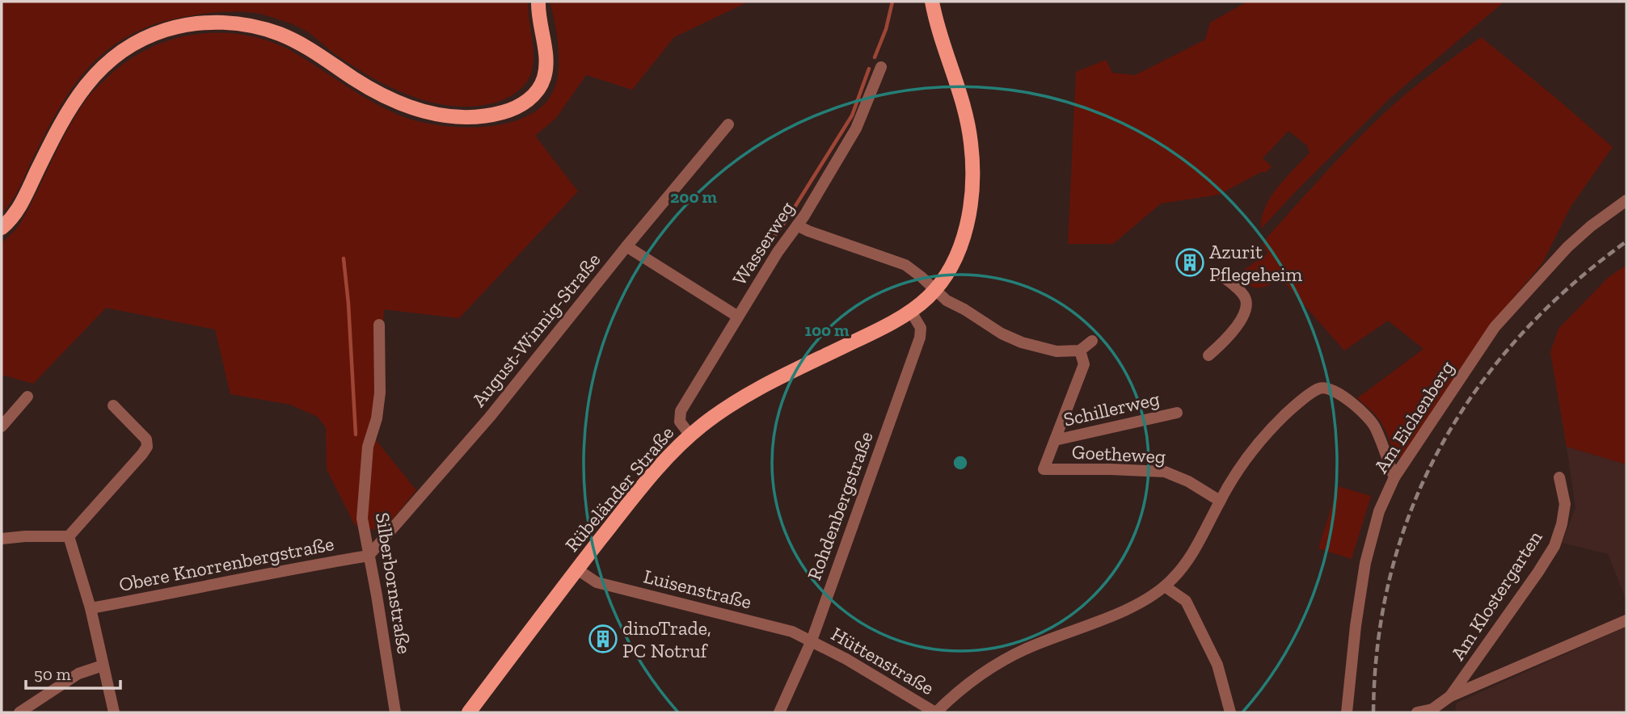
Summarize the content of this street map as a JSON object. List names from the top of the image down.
{
  "streets": {
    "main road": ["Rübeländer Straße"],
    "street": [
      "Wasserweg",
      "August-Winnig-Straße",
      "Schillerweg",
      "Am Eichenberg",
      "Goetheweg",
      "Rohdenbergstraße",
      "Obere Knorrenbergstraße",
      "Silberbornstraße",
      "Luisenstraße",
      "Am Klostergarten",
      "Hüttenstraße"
    ]
  },
  "crossings": [
    ["Wasserweg", "Rübeländer Straße"],
    ["August-Winnig-Straße", "Obere Knorrenbergstraße"],
    ["August-Winnig-Straße", "Silberbornstraße"],
    ["Schillerweg", "Goetheweg"],
    ["Rübeländer Straße", "Rohdenbergstraße"],
    ["Rübeländer Straße", "Luisenstraße"],
    ["Rohdenbergstraße", "Luisenstraße"],
    ["Rohdenbergstraße", "Hüttenstraße"],
    ["Obere Knorrenbergstraße", "Silberbornstraße"],
    ["Luisenstraße", "Hüttenstraße"]
  ],
  "places": {
    "building": ["Azurit Pflegeheim", "dinoTrade, PC Notruf"]
  },
  "scale_bar": "50 m",
  "rings": ["200 m", "100 m"]
}
